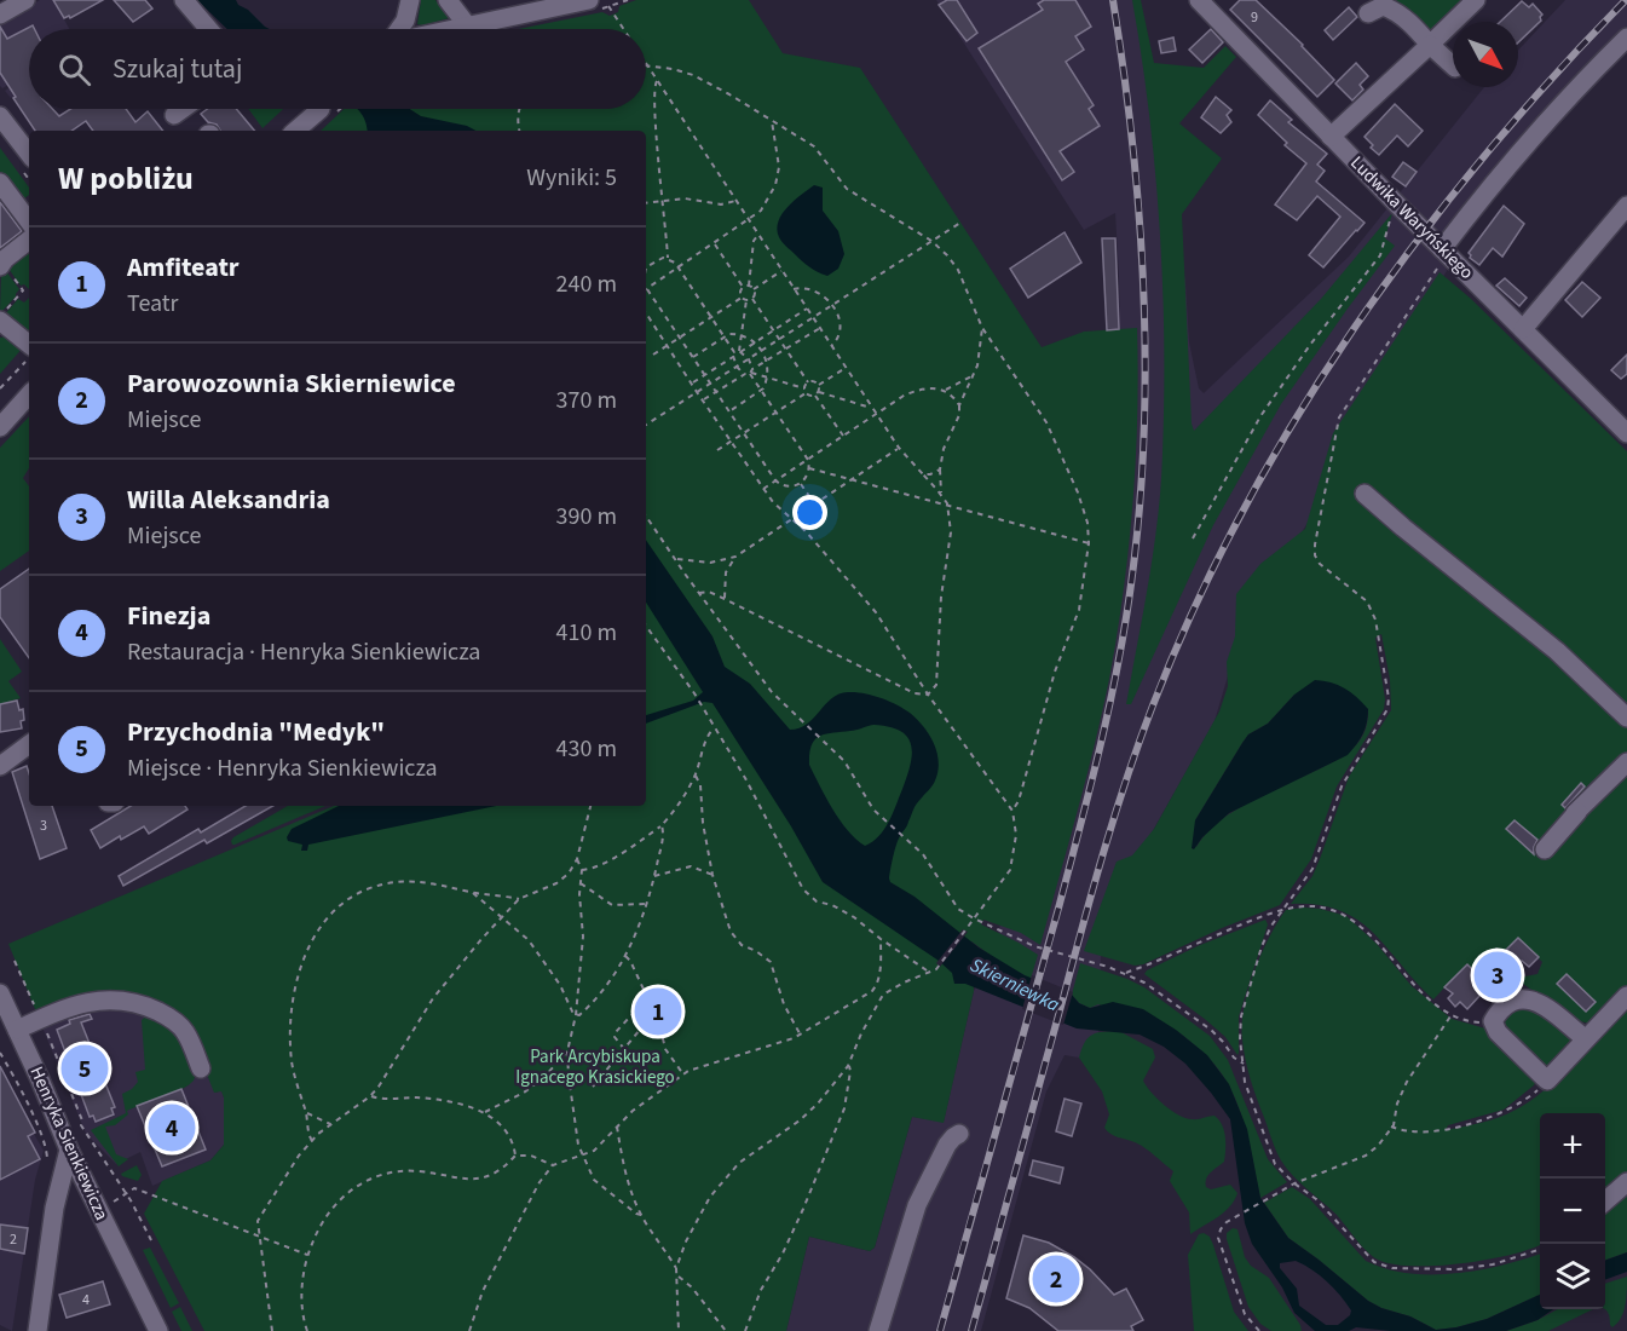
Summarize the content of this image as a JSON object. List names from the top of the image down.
{
  "streets": {
    "street": ["Ludwika Waryńskiego", "Henryka Sienkiewicza"]
  },
  "water": ["Skierniewka"],
  "parks": ["Park Arcybiskupa Ignacego Krasickiego"],
  "house_numbers": [
    "9",
    "3",
    "2",
    "4"
  ],
  "north": "bottom right",
  "page": {
    "search": "Szukaj tutaj",
    "heading": ["W pobliżu", "Wyniki: 5"],
    "list": [
      {
        "mark": "1",
        "name": "Amfiteatr",
        "note": "Teatr",
        "value": "240 m"
      },
      {
        "mark": "2",
        "name": "Parowozownia Skierniewice",
        "note": "Miejsce",
        "value": "370 m"
      },
      {
        "mark": "3",
        "name": "Willa Aleksandria",
        "note": "Miejsce",
        "value": "390 m"
      },
      {
        "mark": "4",
        "name": "Finezja",
        "note": "Restauracja · Henryka Sienkiewicza",
        "value": "410 m"
      },
      {
        "mark": "5",
        "name": "Przychodnia \"Medyk\"",
        "note": "Miejsce · Henryka Sienkiewicza",
        "value": "430 m"
      }
    ],
    "pins": [
      "3",
      "1",
      "5",
      "4",
      "2"
    ],
    "map_buttons": ["+", "−"]
  }
}
